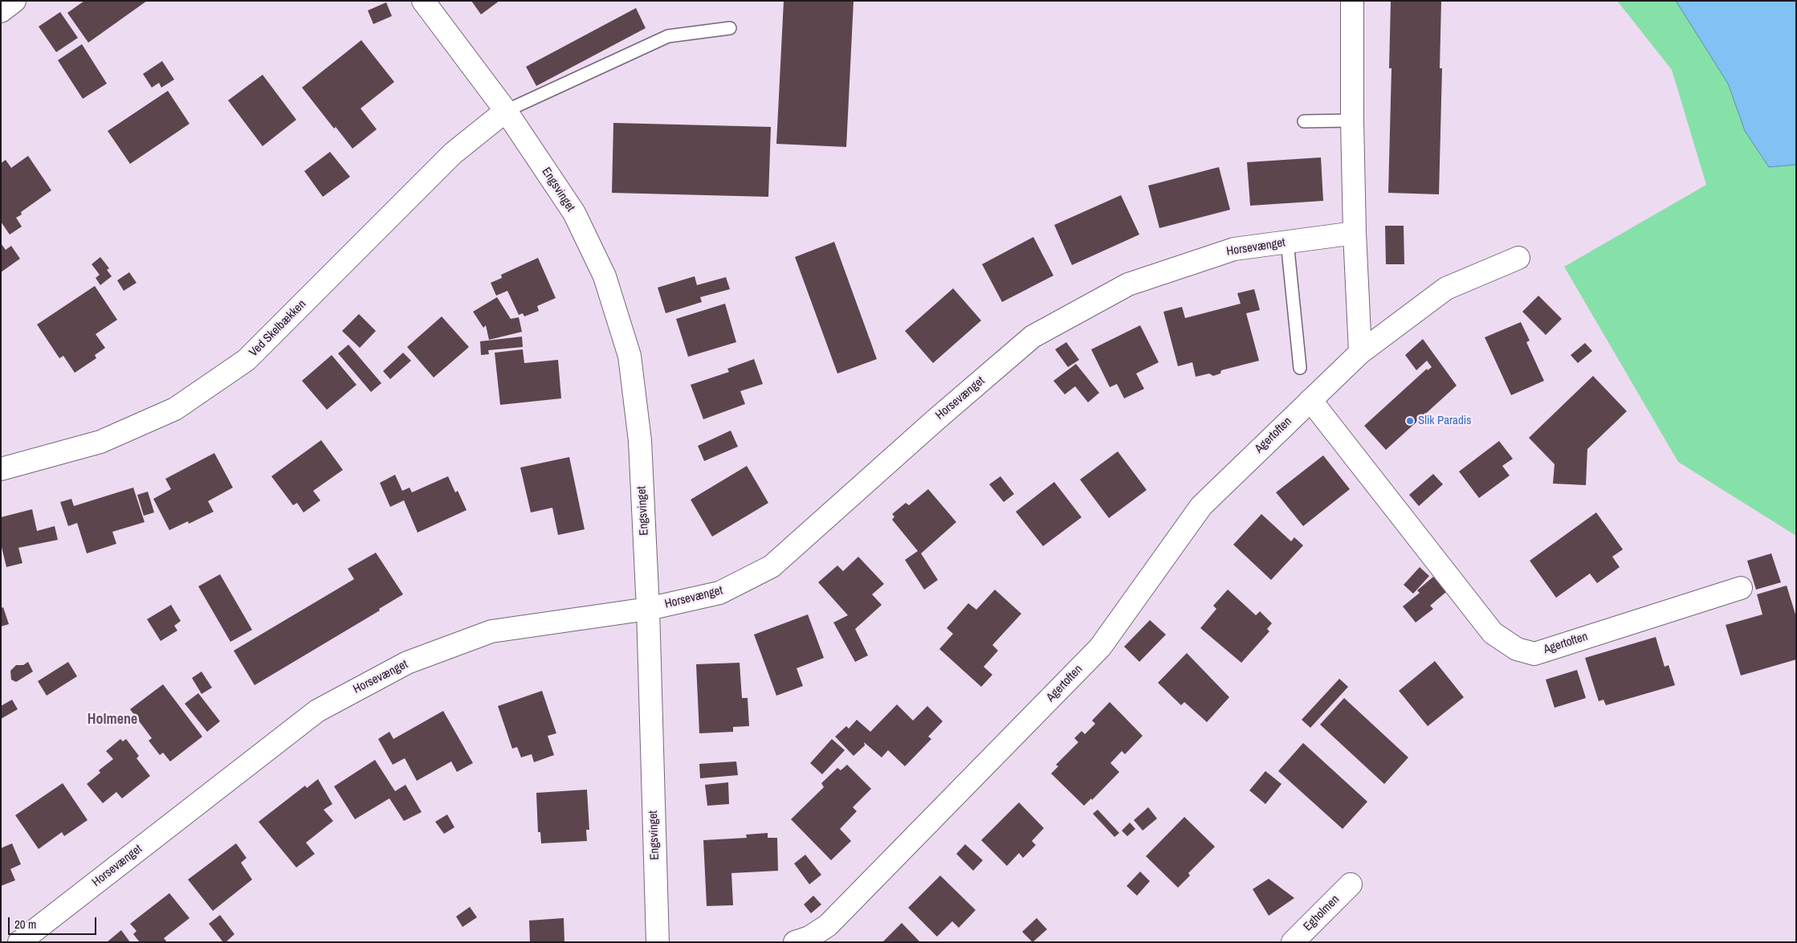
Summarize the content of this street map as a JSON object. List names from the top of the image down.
{
  "streets": {
    "street": [
      "Engsvinget",
      "Horsevænget",
      "Ved Skelbækken",
      "Agertoften",
      "Egholmen"
    ]
  },
  "crossings": [
    ["Engsvinget", "Horsevænget"],
    ["Engsvinget", "Ved Skelbækken"]
  ],
  "districts": ["Holmene"],
  "places": ["Slik Paradis"],
  "scale_bar": "20 m"
}
